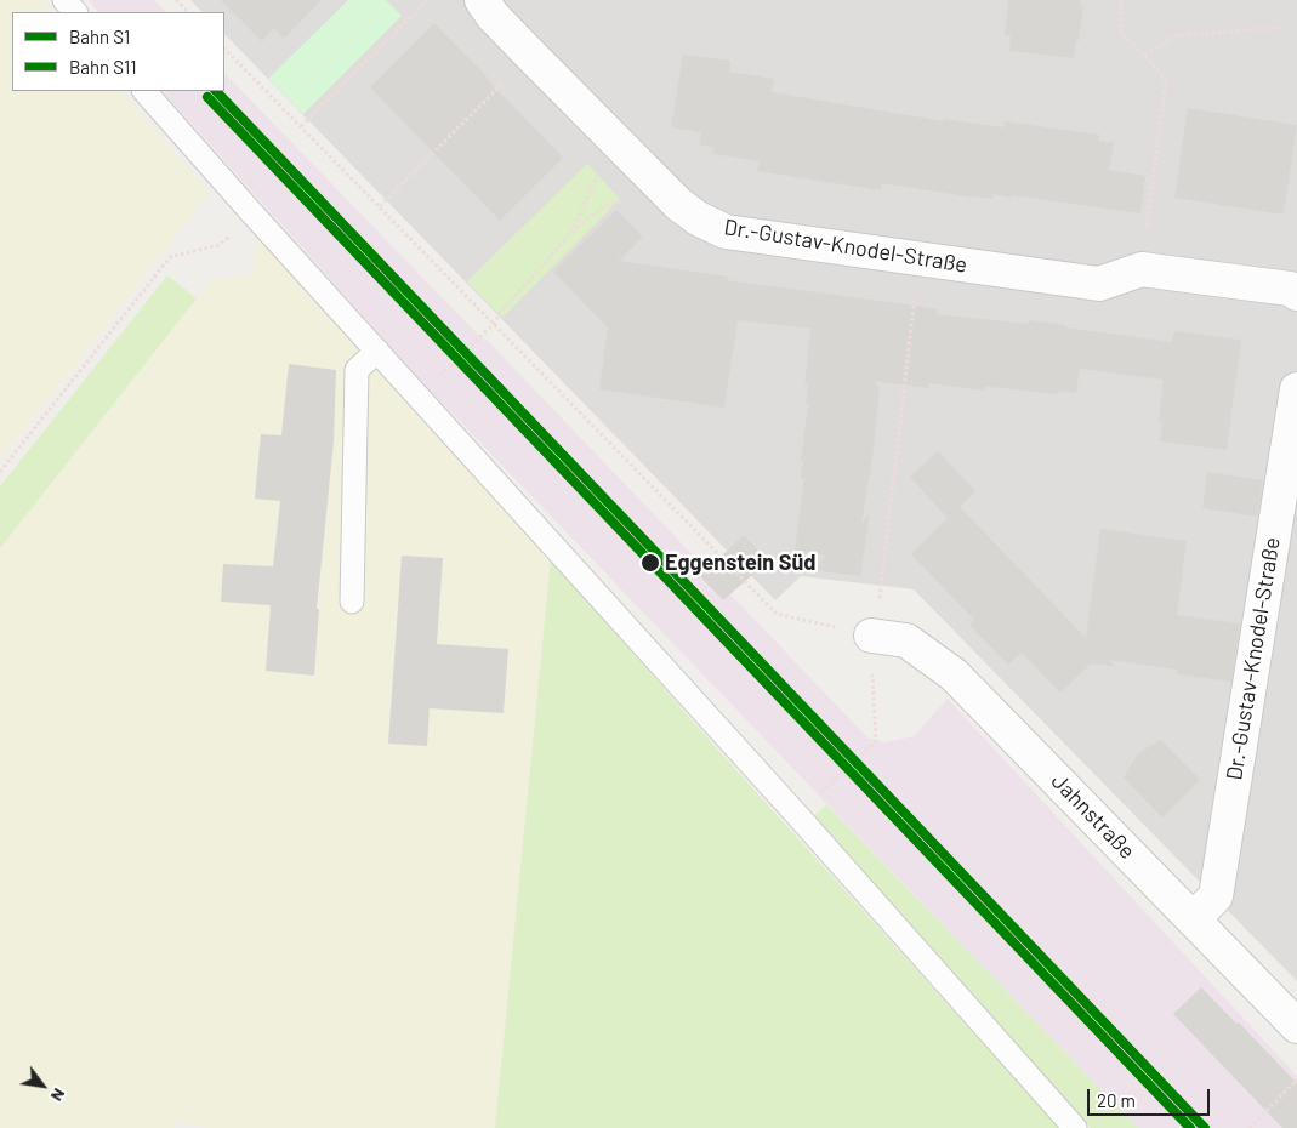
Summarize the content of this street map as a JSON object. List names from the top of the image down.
{
  "streets": {
    "street": ["Dr.-Gustav-Knodel-Straße", "Jahnstraße"]
  },
  "crossings": [
    ["Dr.-Gustav-Knodel-Straße", "Jahnstraße"]
  ],
  "places": ["Eggenstein Süd"],
  "lines": ["rail line S1", "rail line S11"],
  "legend": ["Bahn S1", "Bahn S11"],
  "scale_bar": "20 m",
  "north": "bottom right"
}
